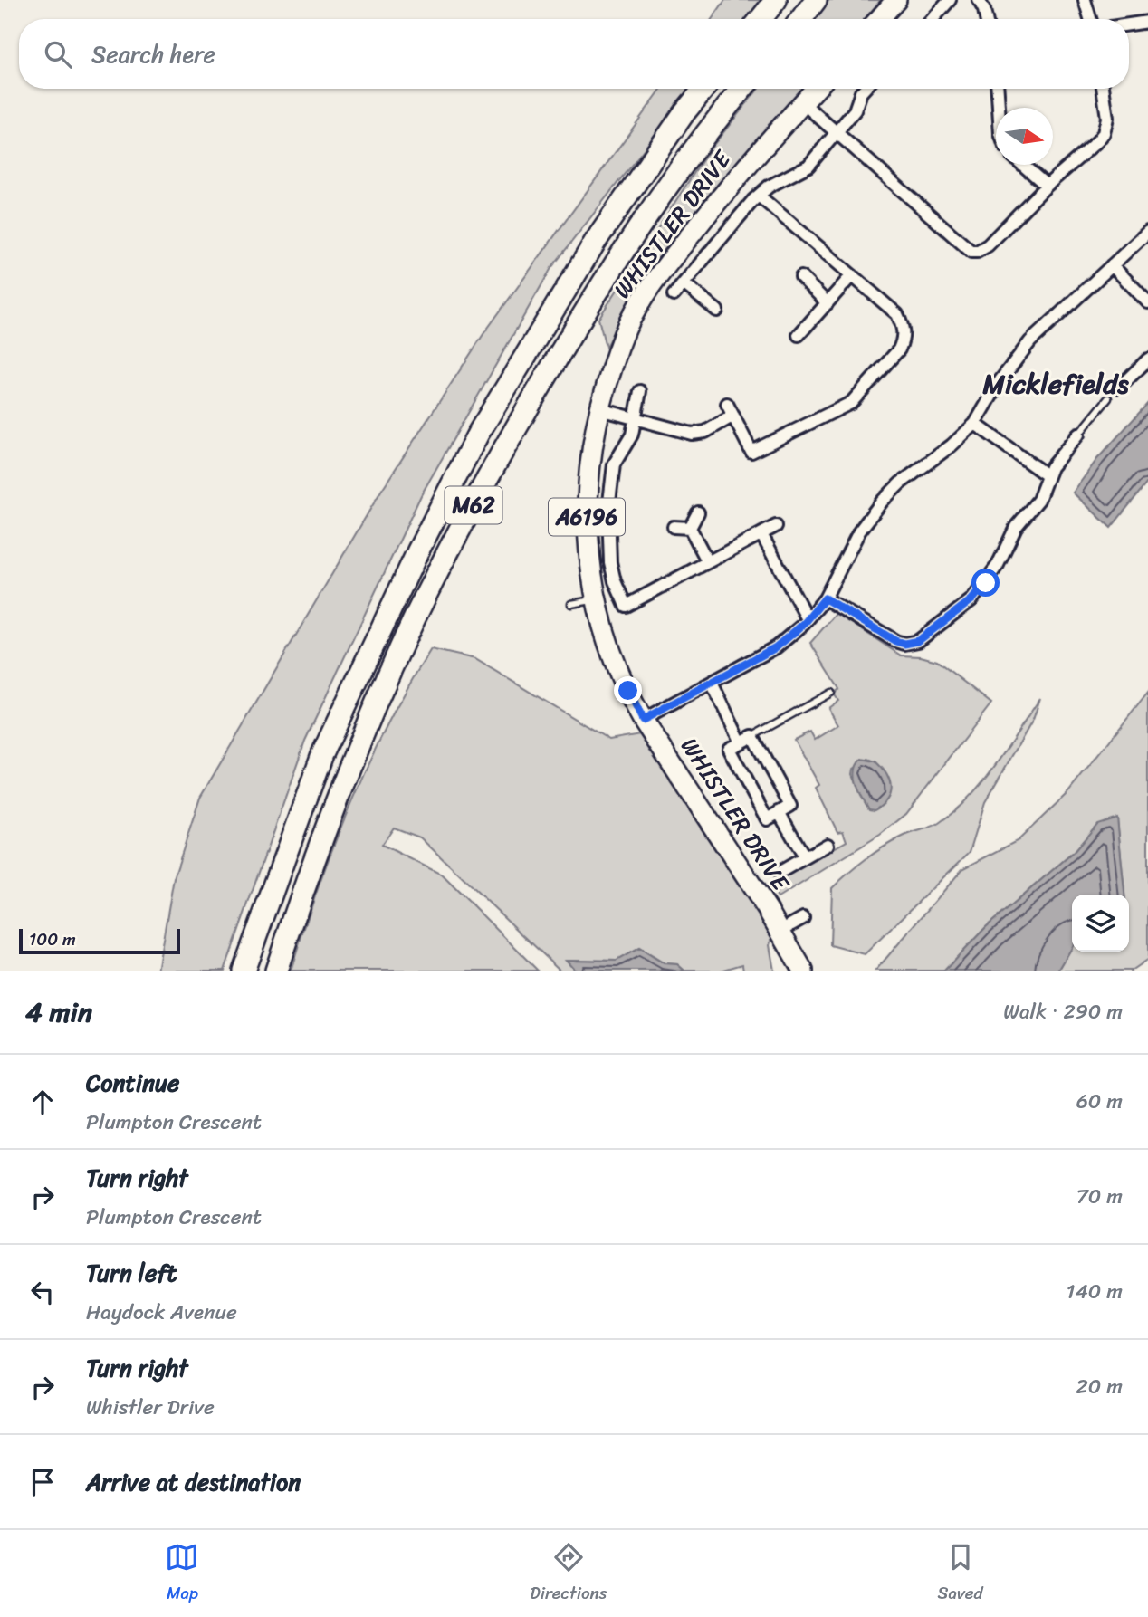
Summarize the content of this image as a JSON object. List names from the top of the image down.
{
  "streets": {
    "highway": ["M62"],
    "main road": ["WHISTLER DRIVE", "A6196"]
  },
  "districts": ["Micklefields"],
  "scale_bar": "100 m",
  "north": "right",
  "page": {
    "search": "Search here",
    "scale": "100 m",
    "heading": ["4 min", "Walk · 290 m"],
    "list": [
      ["Continue", "Plumpton Crescent", "60 m"],
      ["Turn right", "Plumpton Crescent", "70 m"],
      ["Turn left", "Haydock Avenue", "140 m"],
      ["Turn right", "Whistler Drive", "20 m"],
      "Arrive at destination"
    ],
    "nav": ["Map", "Directions", "Saved"]
  }
}
